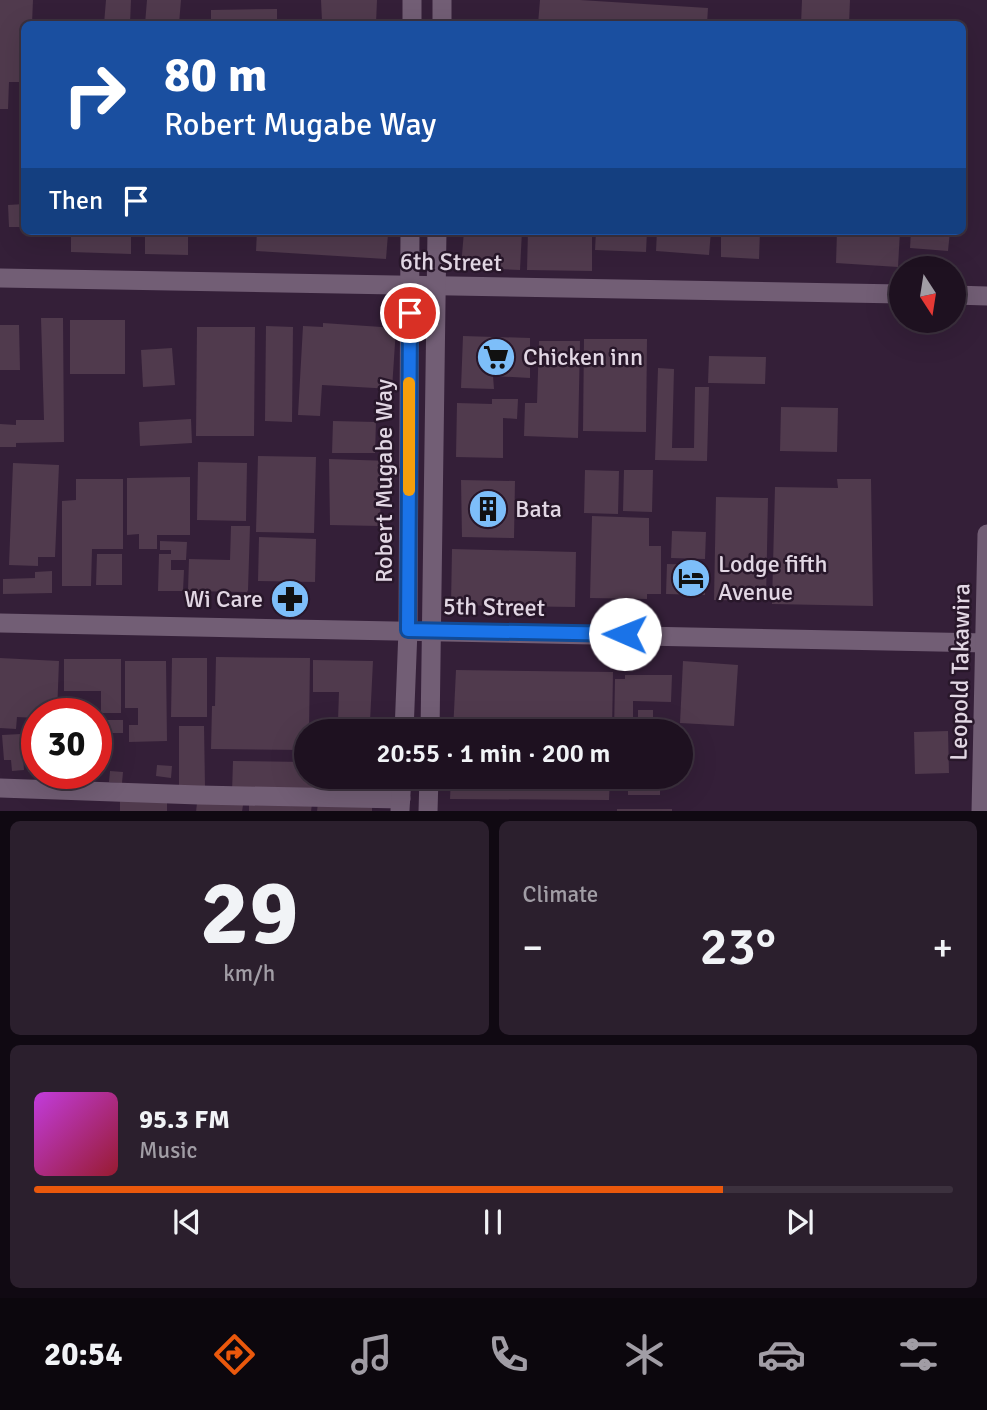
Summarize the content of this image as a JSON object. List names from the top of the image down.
{
  "streets": {
    "street": [
      "6th Street",
      "Robert Mugabe Way",
      "5th Street",
      "Leopold Takawira"
    ]
  },
  "crossings": [
    ["6th Street", "Robert Mugabe Way"],
    ["Robert Mugabe Way", "5th Street"],
    ["5th Street", "Leopold Takawira"]
  ],
  "places": {
    "supermarket": ["Chicken inn"],
    "building": ["Bata"],
    "hotel": ["Lodge fifth Avenue"],
    "pharmacy": ["Wi Care"]
  },
  "north": "bottom",
  "page": {
    "turn": ["80 m", "Robert Mugabe Way"],
    "then": "Then",
    "limit": "30",
    "trip": "20:55 · 1 min · 200 m",
    "tile": [
      ["29", "km/h"],
      "Climate"
    ],
    "heat": ["−", "23°", "+"],
    "song": ["95.3 FM", "Music"],
    "tabs": "20:54"
  }
}
